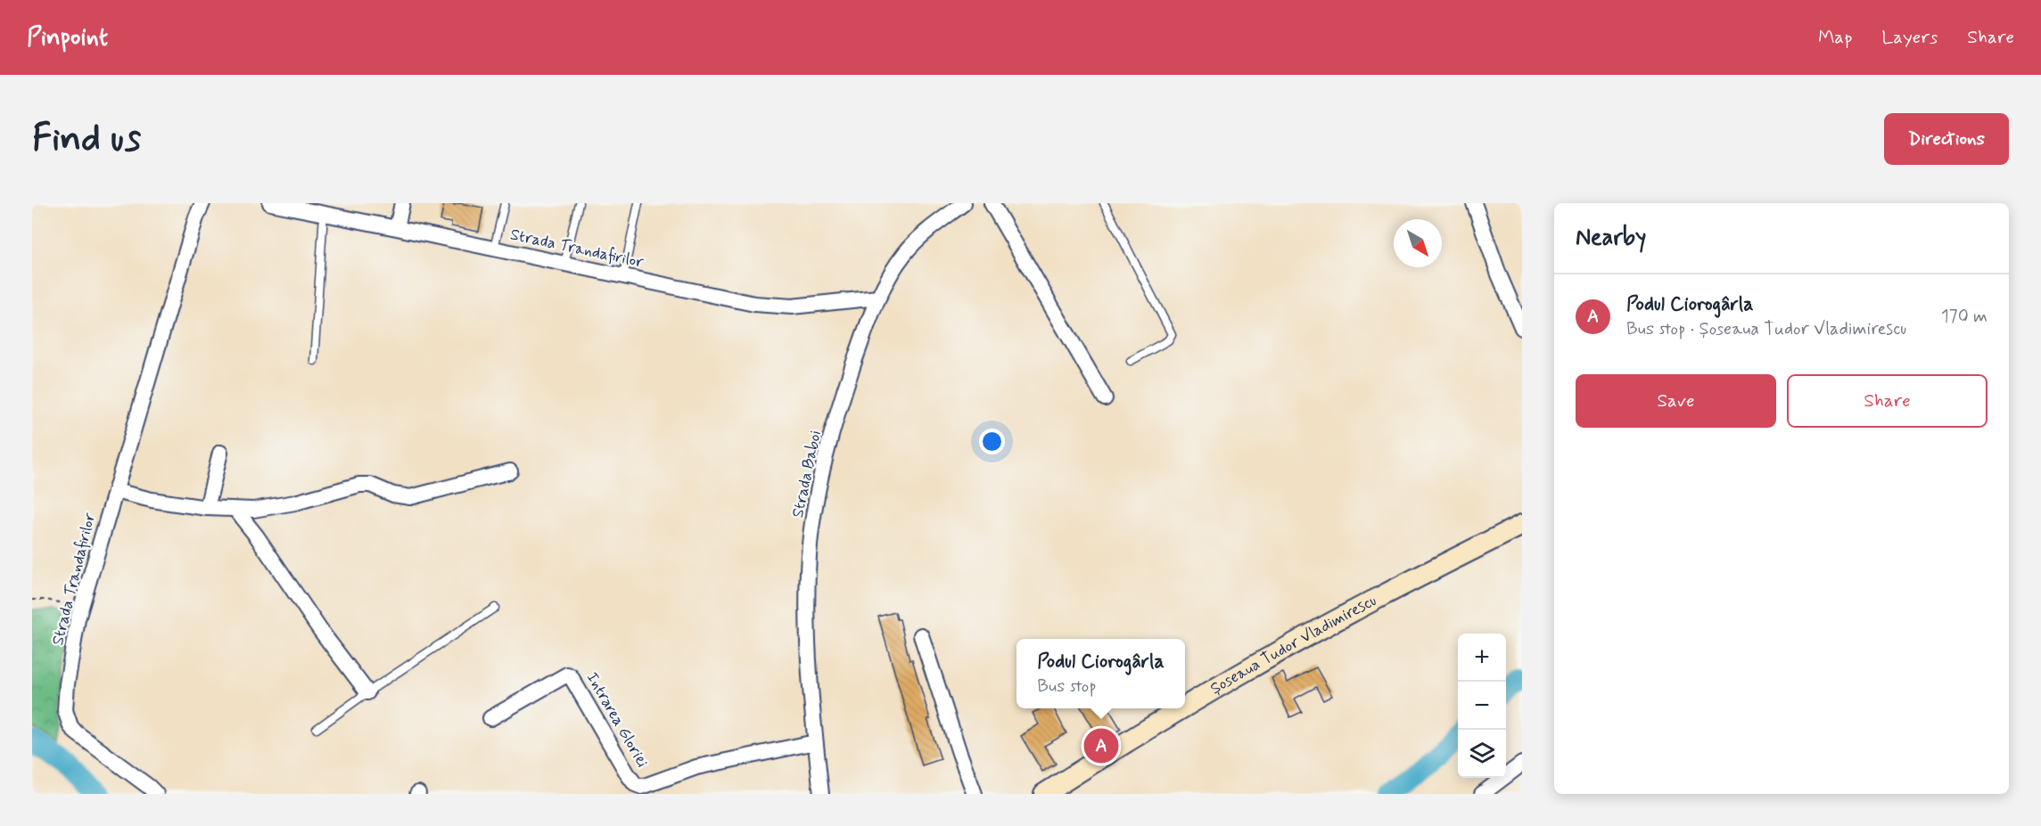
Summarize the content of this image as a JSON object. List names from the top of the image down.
{
  "streets": {
    "main road": ["Șoseaua Tudor Vladimirescu"],
    "street": ["Strada Trandafirilor", "Strada Baboi", "Intrarea Gloriei"]
  },
  "crossings": [
    ["Strada Trandafirilor", "Strada Baboi"],
    ["Strada Baboi", "Intrarea Gloriei"]
  ],
  "north": "bottom right",
  "page": {
    "header": "Pinpoint",
    "nav": ["Map", "Layers", "Share"],
    "buttons": [
      "Directions",
      ["Save", "Share"]
    ],
    "title": "Find us",
    "heading": "Nearby",
    "list": [
      {
        "mark": "A",
        "name": "Podul Ciorogârla",
        "note": "Bus stop · Șoseaua Tudor Vladimirescu",
        "value": "170 m"
      }
    ],
    "map_buttons": ["+", "−"],
    "popup": ["Podul Ciorogârla", "Bus stop"],
    "pins": "A"
  }
}
